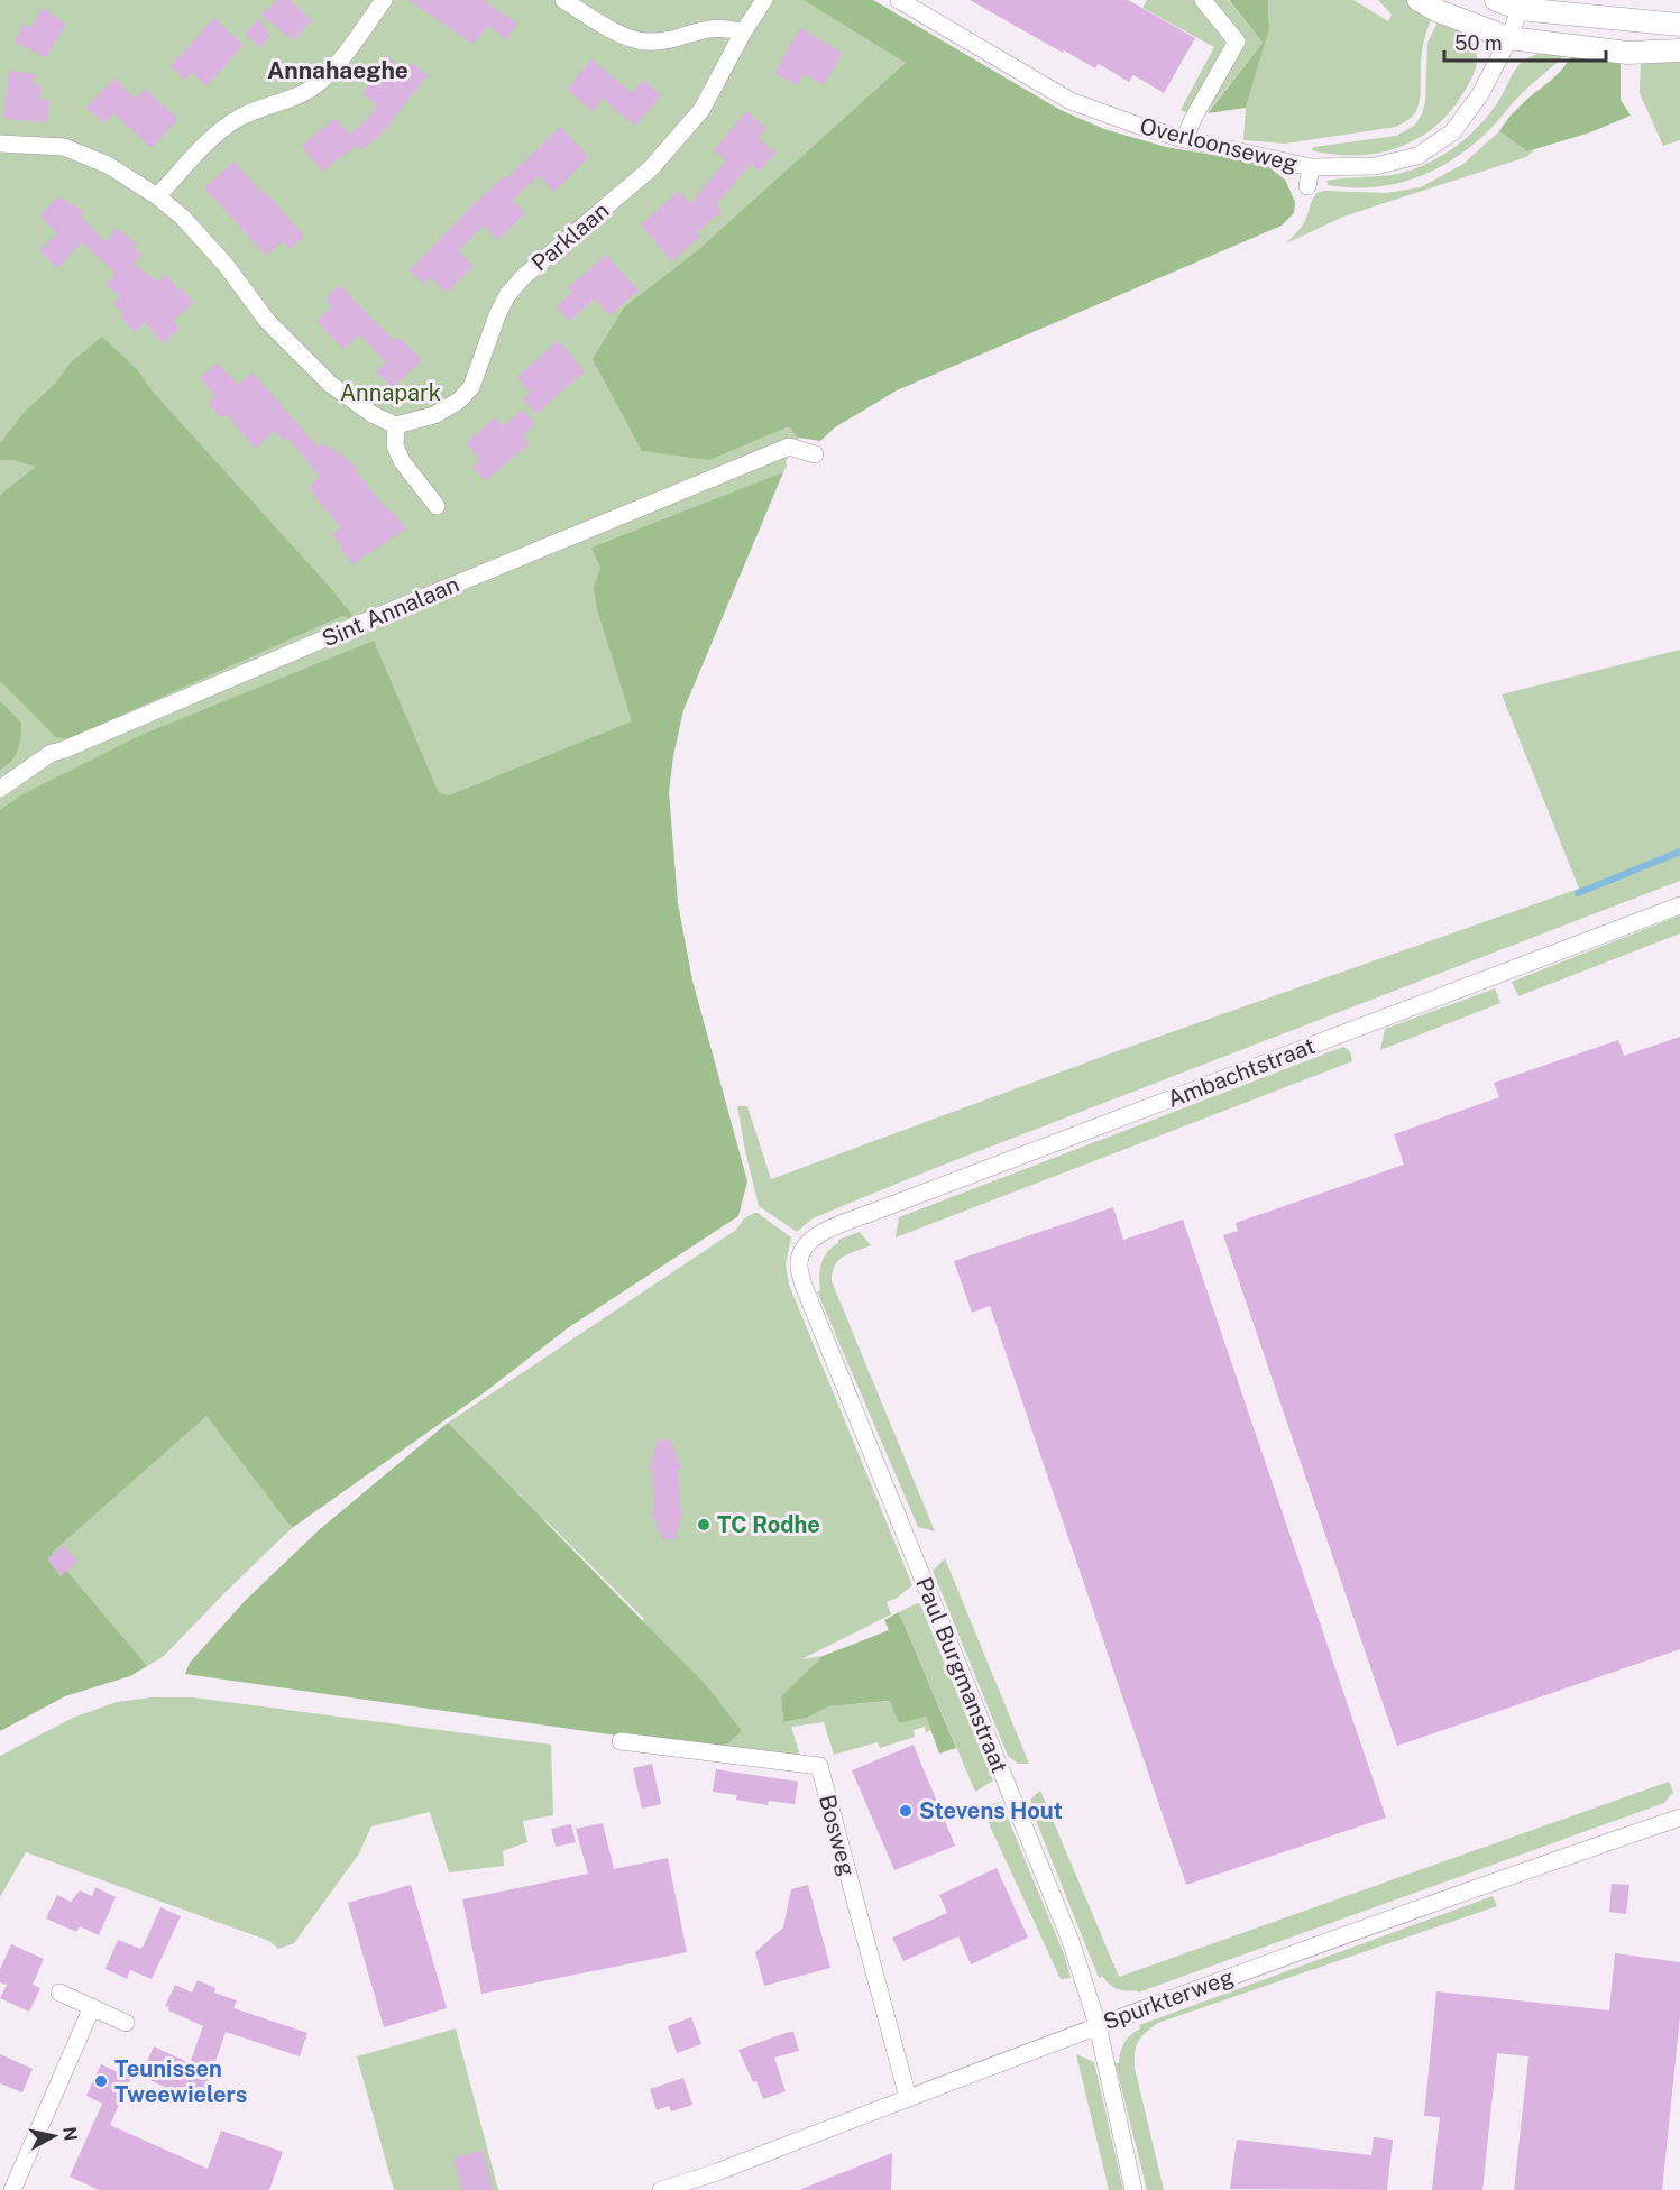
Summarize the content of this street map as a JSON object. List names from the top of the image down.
{
  "streets": {
    "street": [
      "Overloonseweg",
      "Parklaan",
      "Sint Annalaan",
      "Ambachtstraat",
      "Paul Burgmanstraat",
      "Bosweg",
      "Spurkterweg"
    ]
  },
  "crossings": [
    ["Ambachtstraat", "Paul Burgmanstraat"],
    ["Paul Burgmanstraat", "Spurkterweg"],
    ["Bosweg", "Spurkterweg"]
  ],
  "districts": ["Annahaeghe"],
  "parks": ["Annapark"],
  "places": ["TC Rodhe", "Stevens Hout", "Teunissen Tweewielers"],
  "scale_bar": "50 m",
  "north": "right"
}
